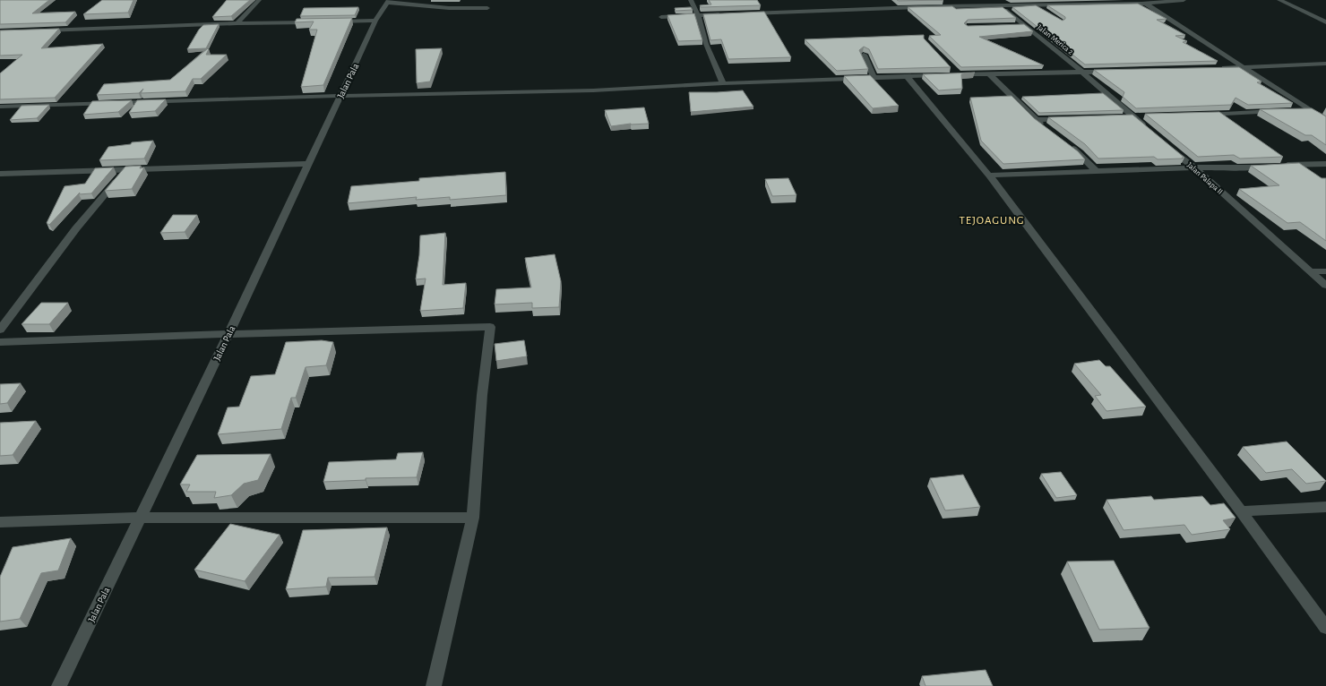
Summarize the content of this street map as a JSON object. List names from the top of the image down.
{
  "streets": {
    "street": ["Jalan Merica 2", "Jalan Pala", "Jalan Palapa II"]
  },
  "districts": ["TEJOAGUNG"]
}
